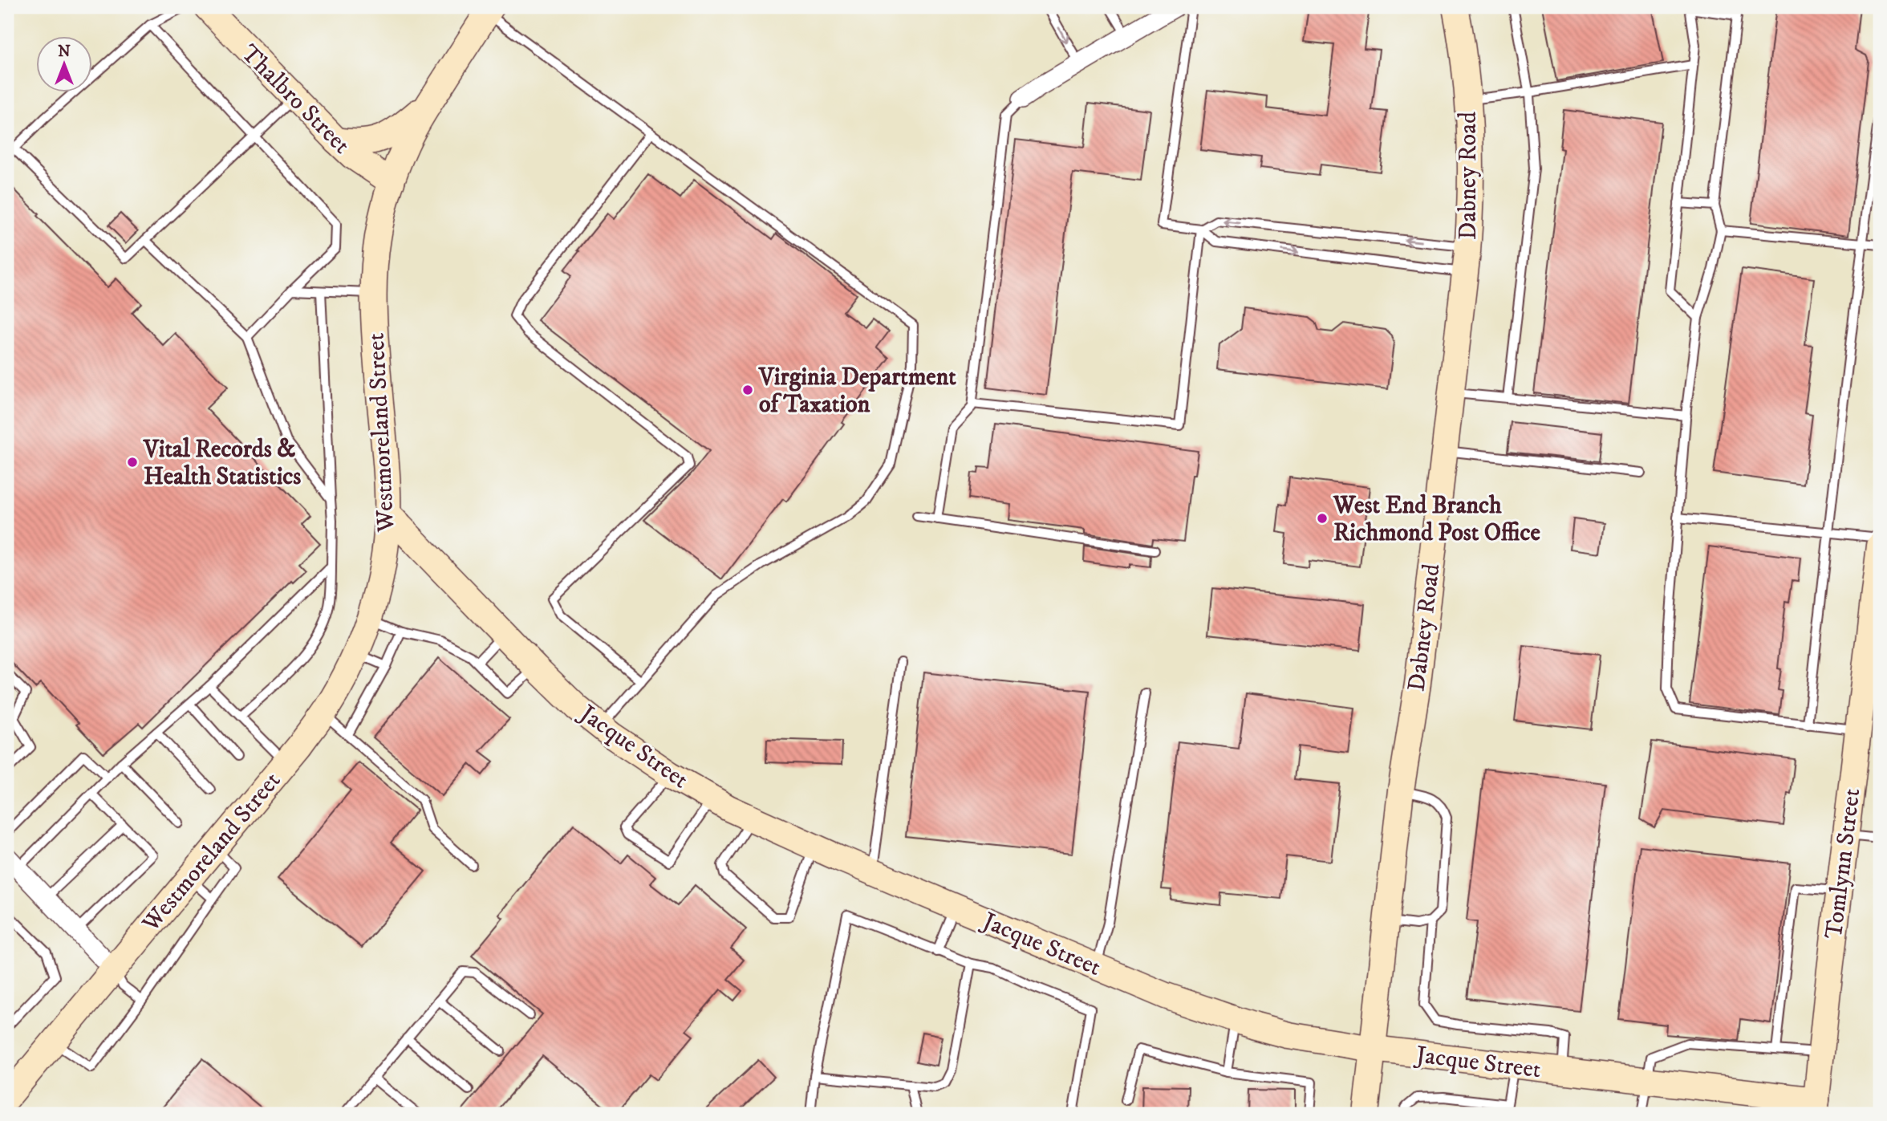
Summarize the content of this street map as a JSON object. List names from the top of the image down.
{
  "streets": {
    "street": [
      "Thalbro Street",
      "Dabney Road",
      "Westmoreland Street",
      "Jacque Street",
      "Tomlynn Street"
    ]
  },
  "crossings": [
    ["Thalbro Street", "Westmoreland Street"],
    ["Dabney Road", "Jacque Street"],
    ["Westmoreland Street", "Jacque Street"],
    ["Jacque Street", "Tomlynn Street"]
  ],
  "places": ["Virginia Department of Taxation", "Vital Records & Health Statistics", "West End Branch Richmond Post Office"],
  "north": "top"
}
